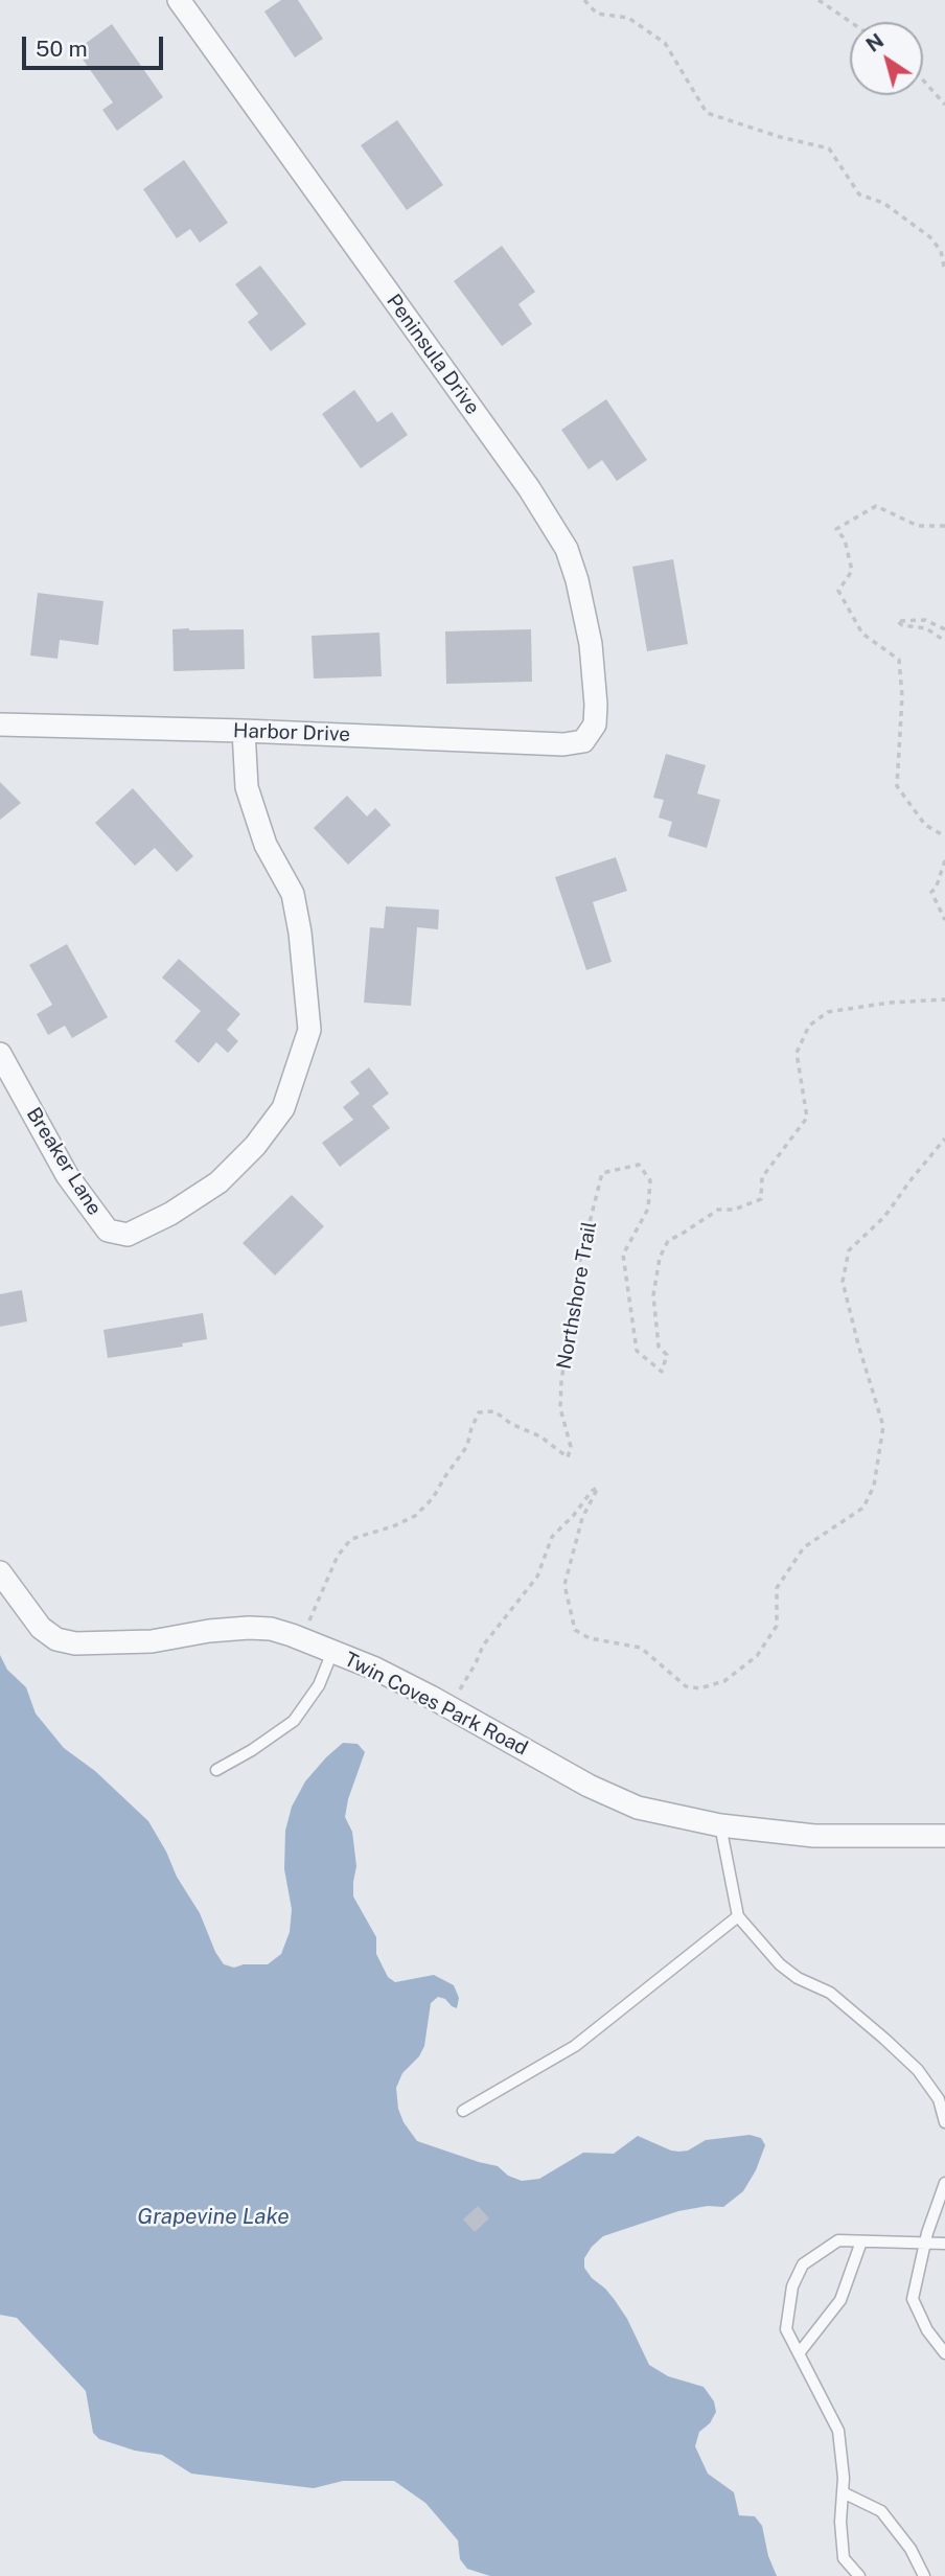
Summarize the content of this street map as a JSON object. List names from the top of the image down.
{
  "streets": {
    "street": [
      "Peninsula Drive",
      "Harbor Drive",
      "Breaker Lane",
      "Twin Coves Park Road"
    ],
    "path": ["Northshore Trail"]
  },
  "crossings": [
    ["Peninsula Drive", "Harbor Drive"],
    ["Harbor Drive", "Breaker Lane"],
    ["Northshore Trail", "Twin Coves Park Road"]
  ],
  "water": ["Grapevine Lake"],
  "scale_bar": "50 m",
  "north": "top left"
}
